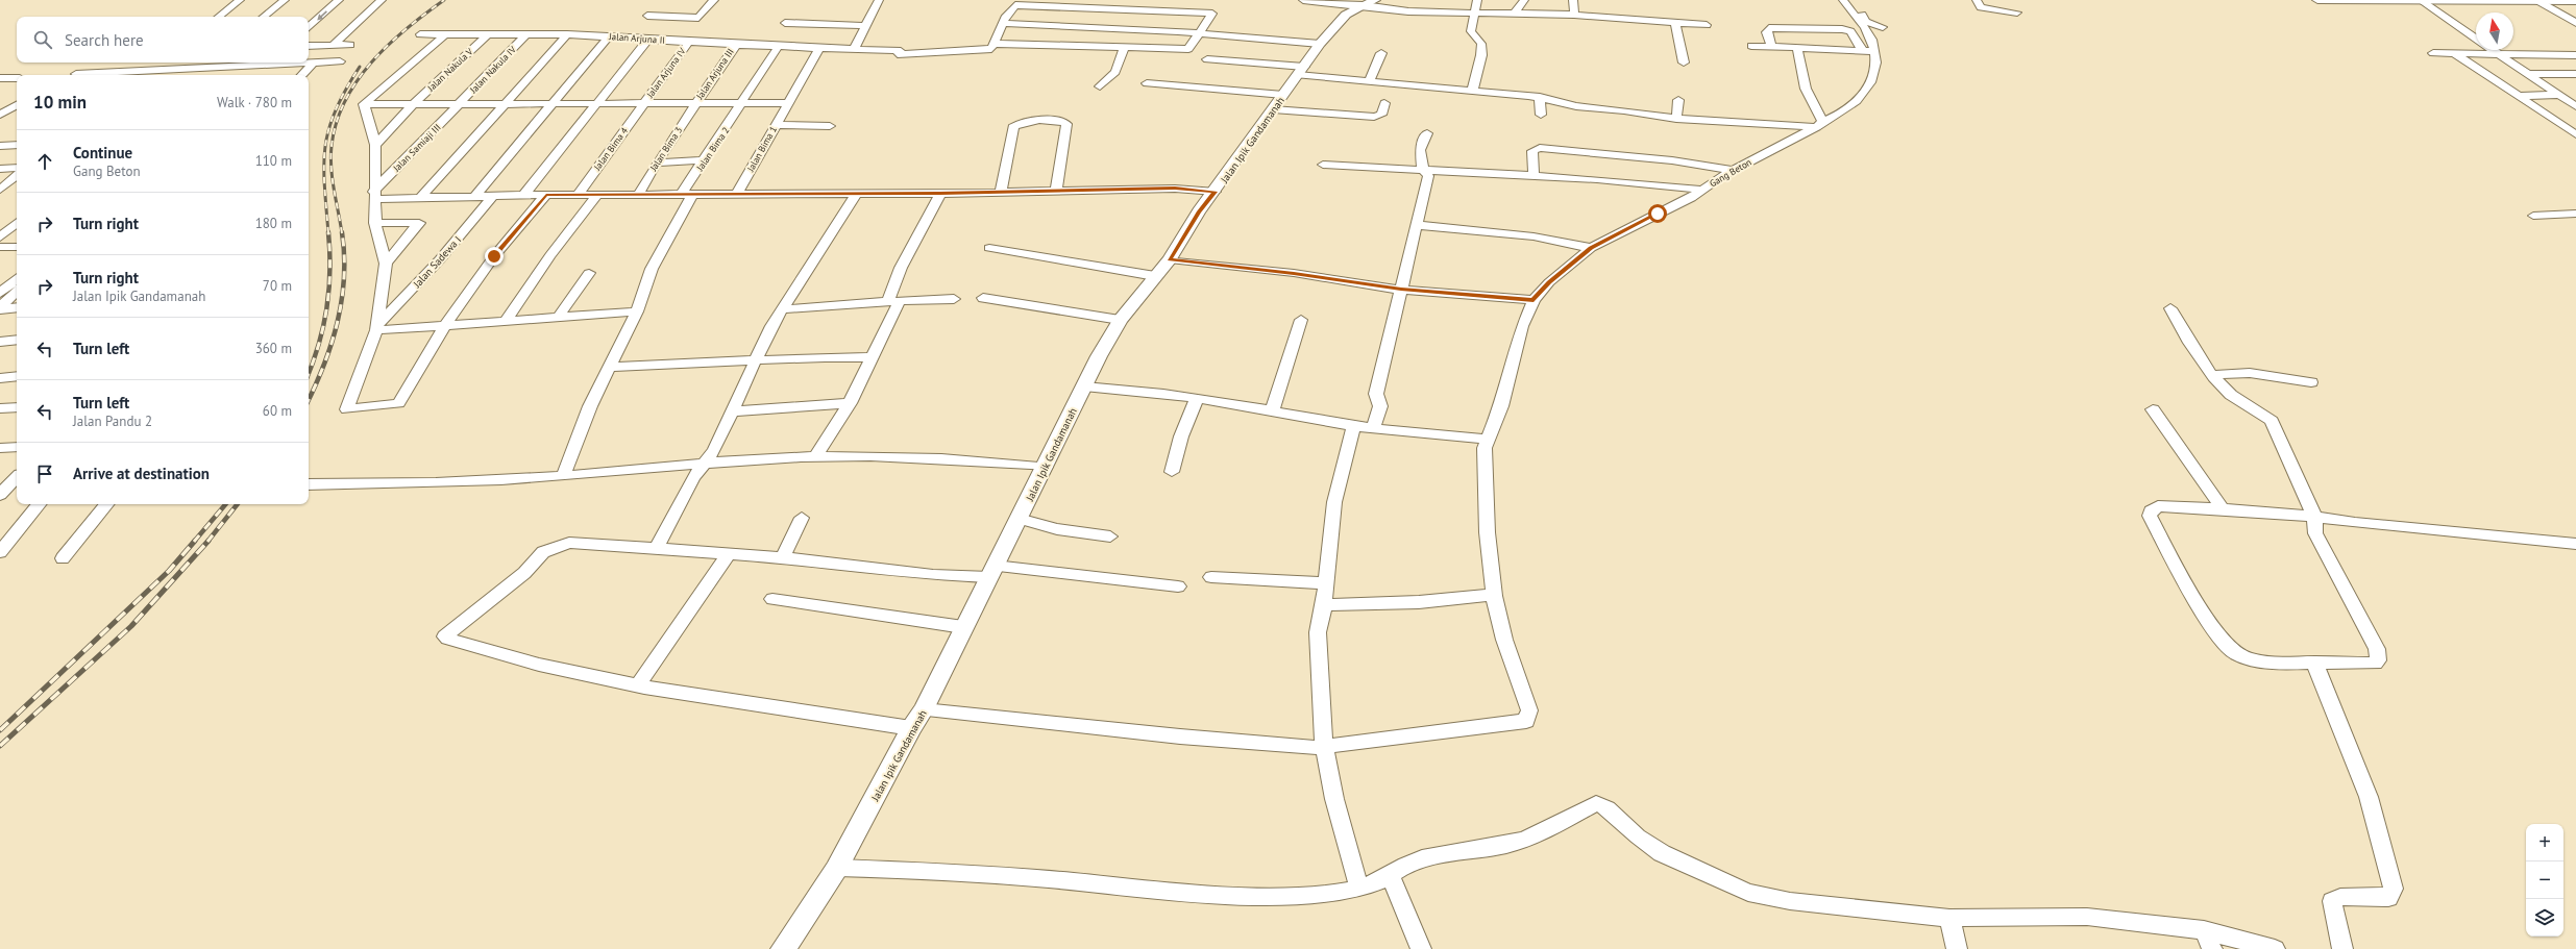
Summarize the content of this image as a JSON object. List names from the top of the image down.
{
  "streets": {
    "street": [
      "Jalan Arjuna II",
      "Jalan Nakula V",
      "Jalan Nakula IV",
      "Jalan Arjuna IV",
      "Jalan Arjuna III",
      "Jalan Ipik Gandamanah",
      "Jalan Samiaji III",
      "Jalan Bima 4",
      "Jalan Bima 3",
      "Jalan Bima 2",
      "Jalan Bima 1",
      "Gang Beton",
      "Jalan Sadewa I"
    ]
  },
  "crossings": [
    ["Jalan Arjuna II", "Jalan Nakula V"],
    ["Jalan Arjuna II", "Jalan Nakula IV"],
    ["Jalan Arjuna II", "Jalan Arjuna IV"],
    ["Jalan Arjuna II", "Jalan Arjuna III"],
    ["Jalan Arjuna II", "Jalan Bima 2"],
    ["Jalan Arjuna II", "Jalan Bima 1"],
    ["Jalan Nakula IV", "Jalan Samiaji III"],
    ["Jalan Arjuna IV", "Jalan Bima 4"],
    ["Jalan Arjuna III", "Jalan Bima 3"]
  ],
  "north": "top",
  "page": {
    "search": "Search here",
    "heading": ["10 min", "Walk · 780 m"],
    "list": [
      ["Continue", "Gang Beton", "110 m"],
      ["Turn right", "180 m"],
      ["Turn right", "Jalan Ipik Gandamanah", "70 m"],
      ["Turn left", "360 m"],
      ["Turn left", "Jalan Pandu 2", "60 m"],
      "Arrive at destination"
    ],
    "map_buttons": ["+", "−"]
  }
}
